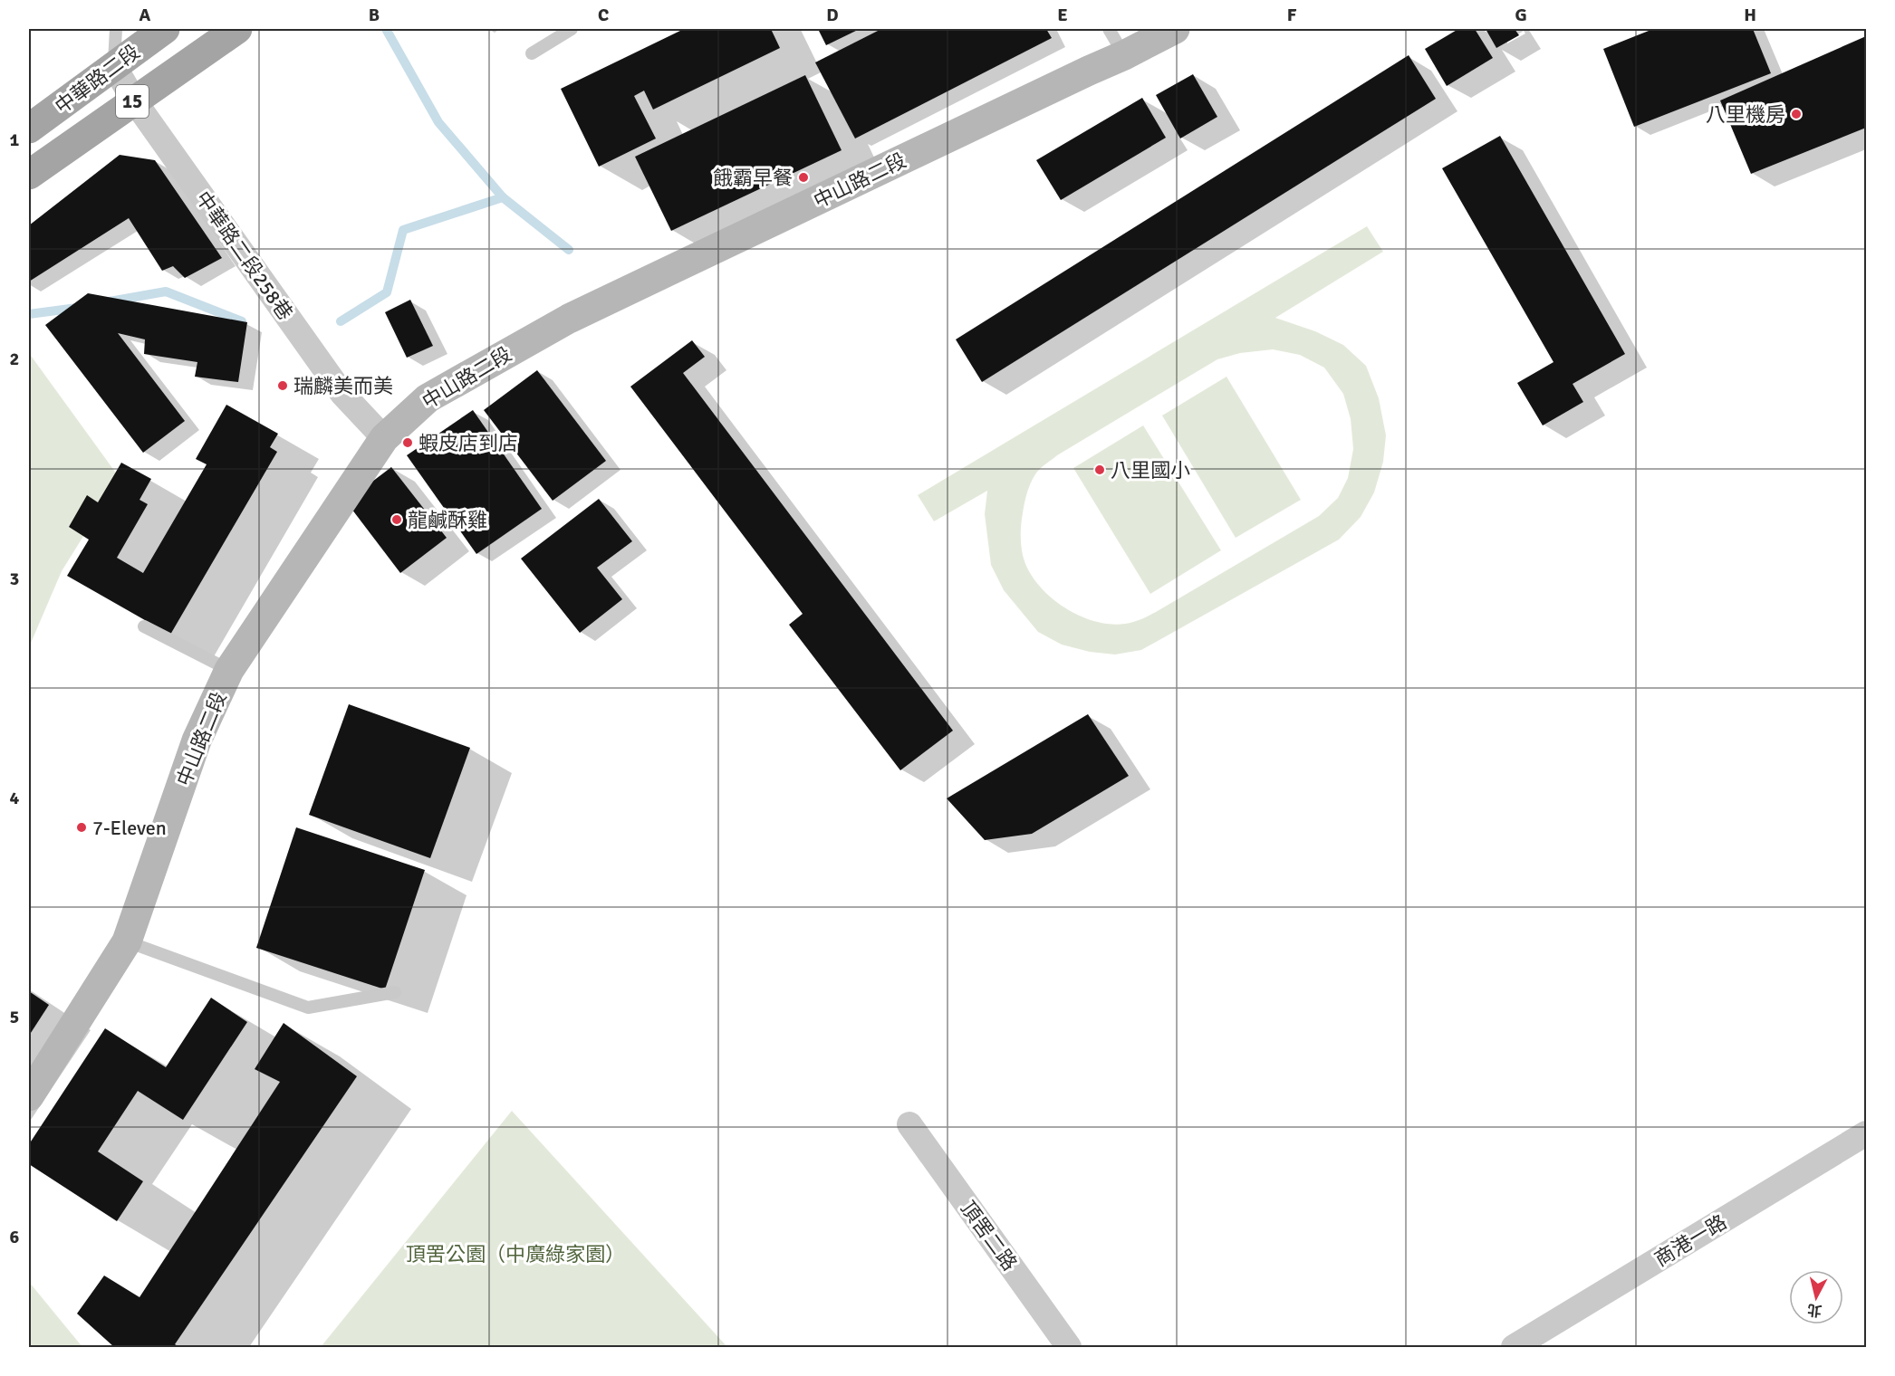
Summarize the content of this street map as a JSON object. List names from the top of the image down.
{
  "streets": {
    "main road": ["中華路二段", "15", "中山路二段"],
    "street": ["中華路二段258巷", "頂罟二路", "商港一路"]
  },
  "crossings": [
    ["中華路二段", "中華路二段258巷"],
    ["中山路二段", "中華路二段258巷"]
  ],
  "parks": ["頂罟公園（中廣綠家園）"],
  "places": [
    "八里機房",
    "餓霸早餐",
    "瑞麟美而美",
    "蝦皮店到店",
    "八里國小",
    "龍鹹酥雞",
    "7-Eleven"
  ],
  "north": "bottom",
  "grid": {
    "columns": [
      "A",
      "B",
      "C",
      "D",
      "E",
      "F",
      "G",
      "H"
    ],
    "rows": [
      "1",
      "2",
      "3",
      "4",
      "5",
      "6"
    ]
  }
}
